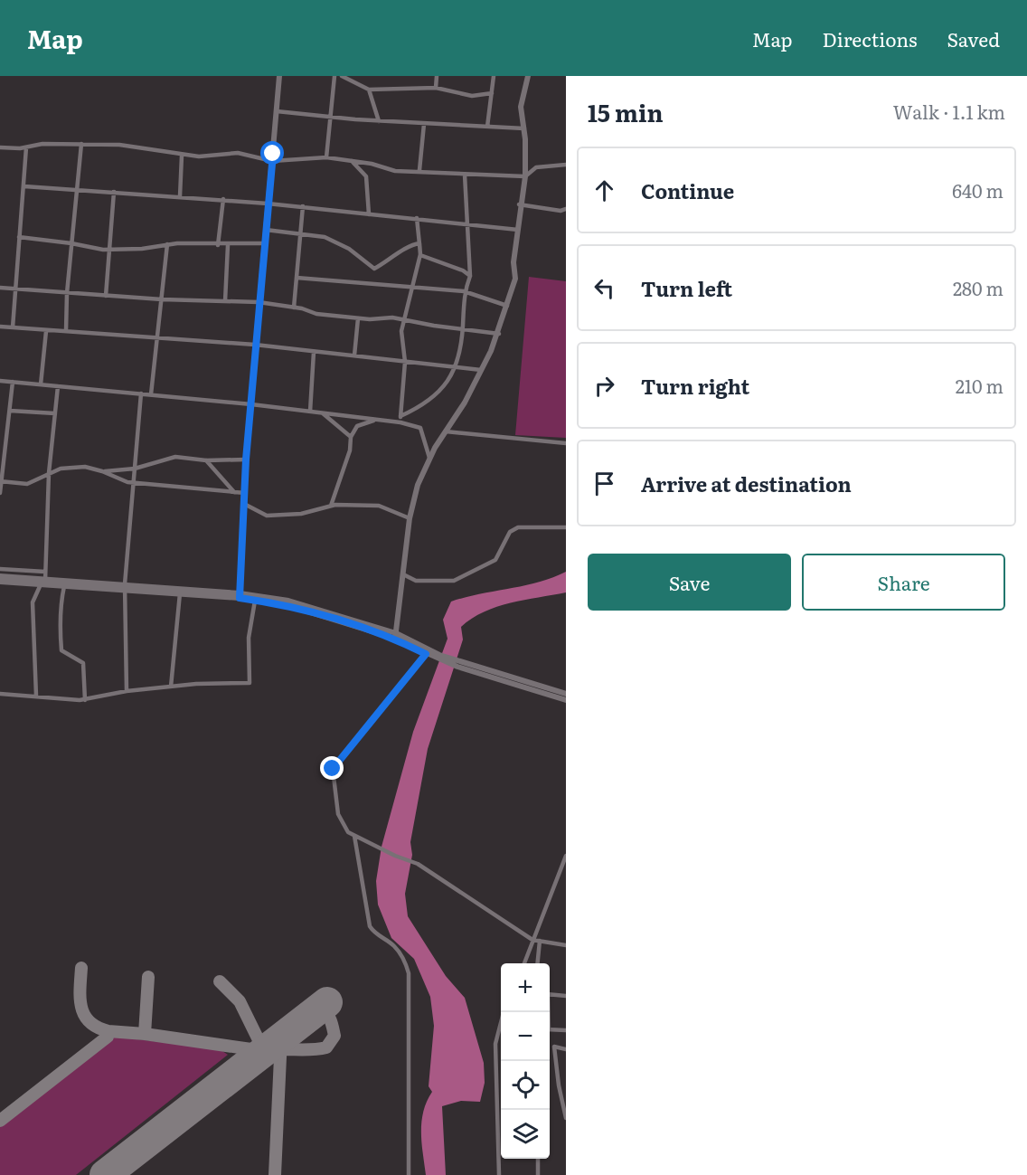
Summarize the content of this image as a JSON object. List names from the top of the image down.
{
  "page": {
    "header": "Map",
    "nav": ["Map", "Directions", "Saved"],
    "heading": ["15 min", "Walk · 1.1 km"],
    "list": [
      ["Continue", "640 m"],
      ["Turn left", "280 m"],
      ["Turn right", "210 m"],
      "Arrive at destination"
    ],
    "buttons": ["Save", "Share"],
    "map_buttons": ["+", "−"]
  }
}
